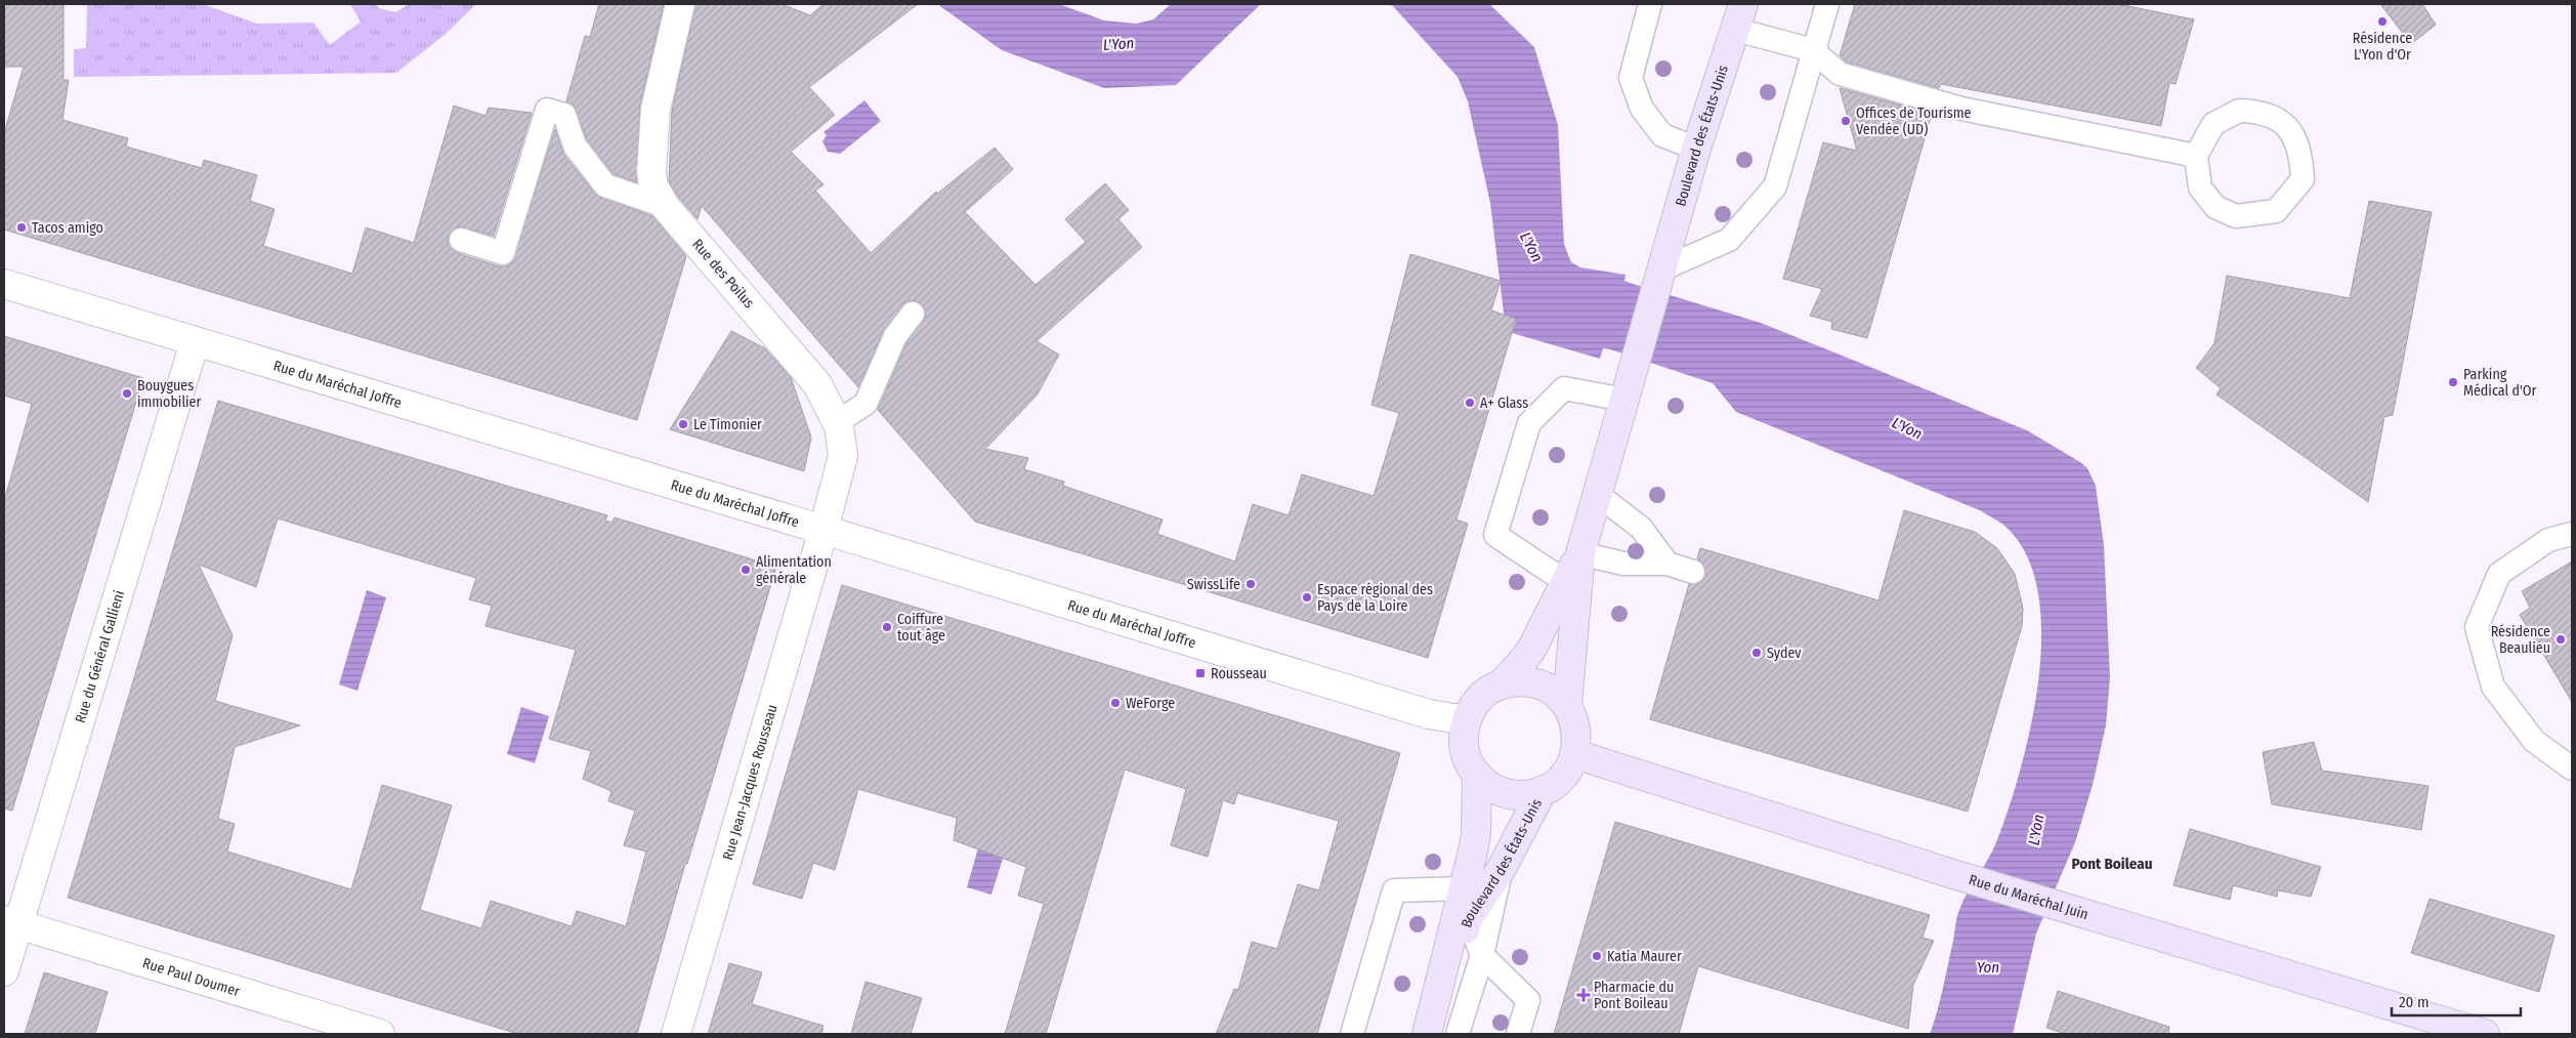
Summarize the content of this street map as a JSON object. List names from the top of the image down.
{
  "streets": {
    "main road": ["Boulevard des États-Unis", "Rue du Maréchal Juin"],
    "street": [
      "Rue des Poilus",
      "Rue du Maréchal Joffre",
      "Rue du Général Gallieni",
      "Rue Jean-Jacques Rousseau",
      "Rue Paul Doumer"
    ]
  },
  "crossings": [
    ["Boulevard des États-Unis", "Rue du Maréchal Joffre"],
    ["Boulevard des États-Unis", "Rue du Maréchal Juin"],
    ["Rue des Poilus", "Rue du Maréchal Joffre"],
    ["Rue des Poilus", "Rue Jean-Jacques Rousseau"],
    ["Rue du Maréchal Joffre", "Rue du Général Gallieni"],
    ["Rue du Maréchal Joffre", "Rue Jean-Jacques Rousseau"],
    ["Rue du Maréchal Joffre", "Rue du Maréchal Juin"],
    ["Rue du Général Gallieni", "Rue Paul Doumer"]
  ],
  "districts": ["Pont Boileau"],
  "water": ["L'Yon", "Yon"],
  "places": {
    "other": [
      "Résidence L'Yon d'Or",
      "Offices de Tourisme Vendée (UD)",
      "Tacos amigo",
      "Parking Médical d'Or",
      "Bouygues immobilier",
      "A+ Glass",
      "Le Timonier",
      "Alimentation générale",
      "SwissLife",
      "Espace régional des Pays de la Loire",
      "Coiffure tout âge",
      "Résidence Beaulieu",
      "Sydev",
      "WeForge",
      "Katia Maurer"
    ],
    "transit": ["Rousseau"],
    "health": ["Pharmacie du Pont Boileau"]
  },
  "scale_bar": "20 m"
}
